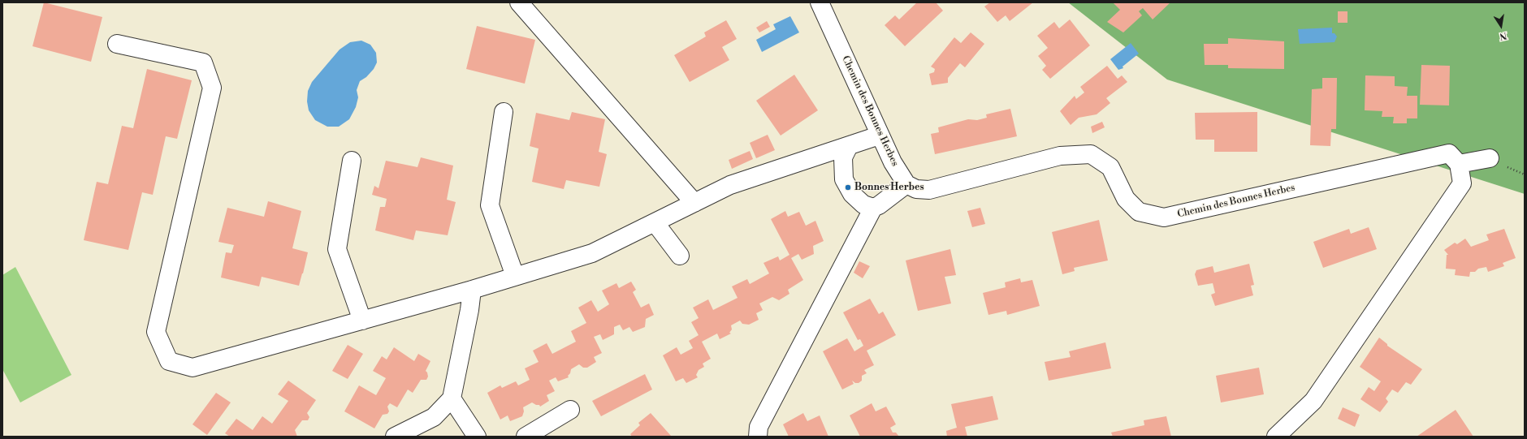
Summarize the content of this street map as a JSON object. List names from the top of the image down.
{
  "streets": {
    "street": ["Chemin des Bonnes Herbes"]
  },
  "places": ["Bonnes Herbes"],
  "north": "bottom"
}
